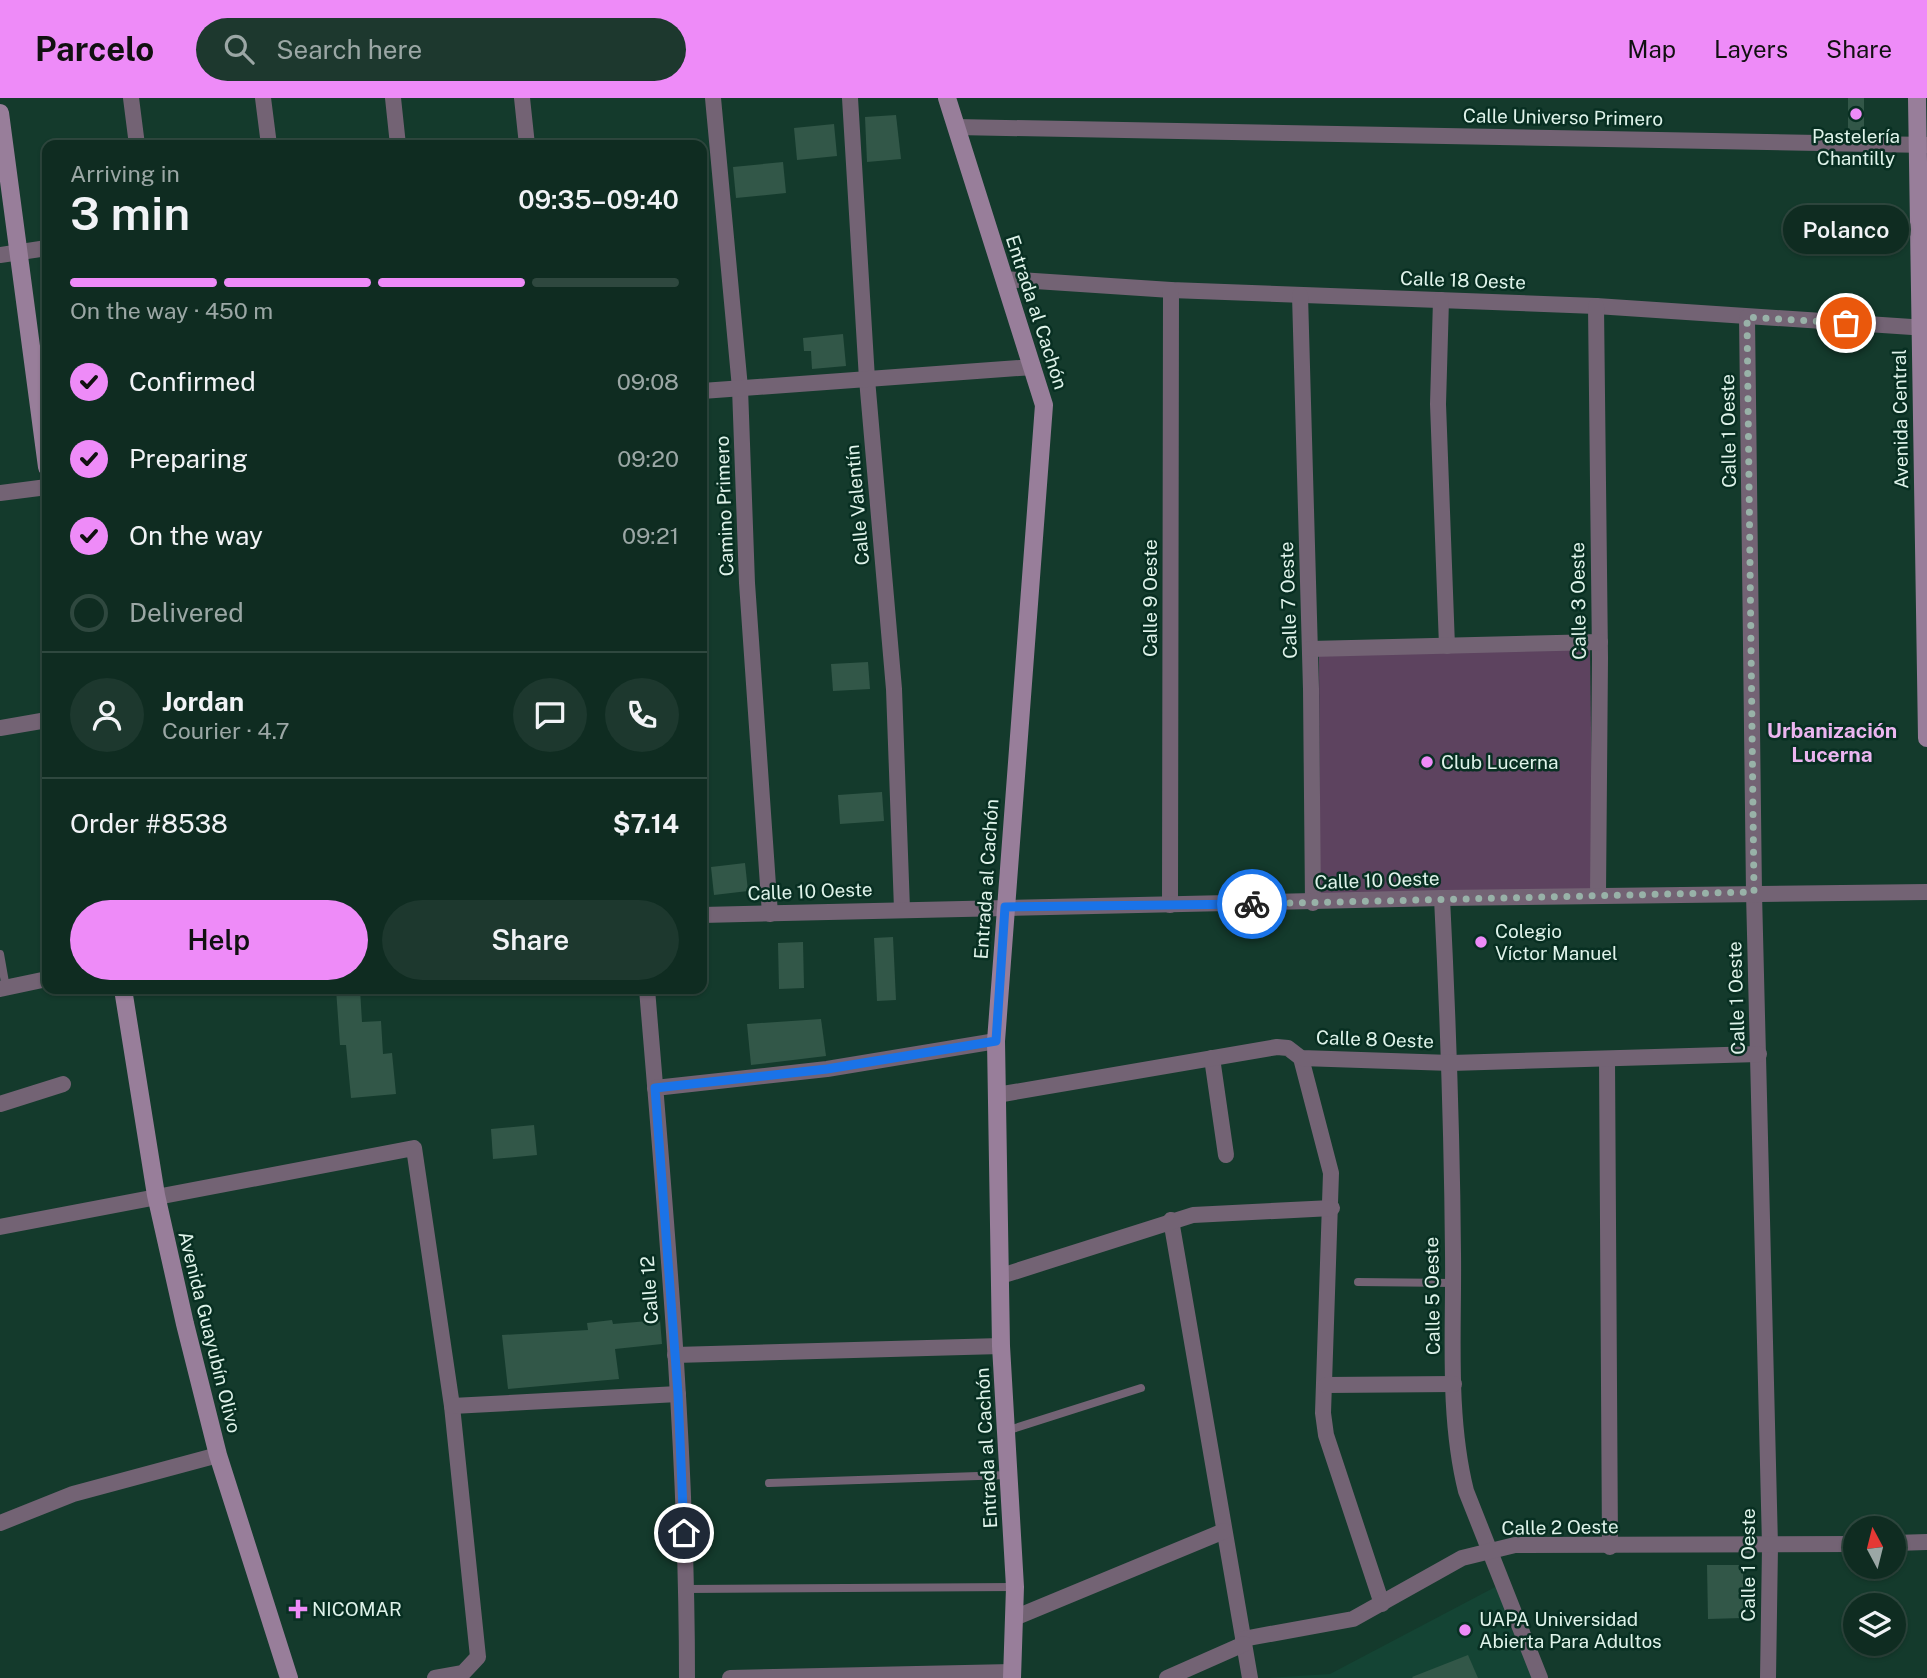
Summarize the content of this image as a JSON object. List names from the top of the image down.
{
  "streets": {
    "main road": ["Entrada al Cachón", "Avenida Central", "Avenida Guayubín Olivo"],
    "street": [
      "Calle Universo Primero",
      "Calle 18 Oeste",
      "Calle 1 Oeste",
      "Calle Valentín",
      "Camino Primero",
      "Calle 9 Oeste",
      "Calle 7 Oeste",
      "Calle 3 Oeste",
      "Calle 10 Oeste",
      "Calle 8 Oeste",
      "Calle 12",
      "Calle 5 Oeste",
      "Calle 2 Oeste"
    ]
  },
  "crossings": [
    ["Calle Universo Primero", "Entrada al Cachón"],
    ["Calle Universo Primero", "Avenida Central"],
    ["Calle 18 Oeste", "Entrada al Cachón"],
    ["Calle 18 Oeste", "Avenida Central"],
    ["Calle 18 Oeste", "Calle 1 Oeste"],
    ["Calle 18 Oeste", "Calle 9 Oeste"],
    ["Calle 18 Oeste", "Calle 7 Oeste"],
    ["Calle 18 Oeste", "Calle 3 Oeste"],
    ["Entrada al Cachón", "Calle 10 Oeste"],
    ["Entrada al Cachón", "Calle 8 Oeste"],
    ["Calle 1 Oeste", "Calle 10 Oeste"],
    ["Calle 1 Oeste", "Calle 8 Oeste"],
    ["Calle 1 Oeste", "Calle 2 Oeste"],
    ["Calle Valentín", "Calle 10 Oeste"],
    ["Camino Primero", "Calle 10 Oeste"],
    ["Calle 9 Oeste", "Calle 10 Oeste"],
    ["Calle 7 Oeste", "Calle 10 Oeste"],
    ["Calle 3 Oeste", "Calle 10 Oeste"],
    ["Calle 10 Oeste", "Calle 5 Oeste"],
    ["Calle 8 Oeste", "Calle 5 Oeste"],
    ["Calle 5 Oeste", "Calle 2 Oeste"]
  ],
  "districts": ["Urbanización Lucerna"],
  "places": {
    "other": [
      "Pastelería Chantilly",
      "Polanco",
      "Club Lucerna",
      "Colegio Víctor Manuel",
      "UAPA Universidad Abierta Para Adultos"
    ],
    "health": ["NICOMAR"]
  },
  "north": "top",
  "page": {
    "header": "Parcelo",
    "search": "Search here",
    "nav": ["Map", "Layers", "Share"],
    "heading": ["3 min", "Arriving in", "09:35–09:40"],
    "panel": [
      "Jordan",
      "Courier · 4.7",
      "Order #8538",
      "$7.14"
    ],
    "bubble": "Polanco",
    "bar": "On the way · 450 m",
    "list": [
      ["Confirmed", "09:08"],
      ["Preparing", "09:20"],
      ["On the way", "09:21"],
      "Delivered"
    ],
    "buttons": ["Help", "Share"]
  }
}
